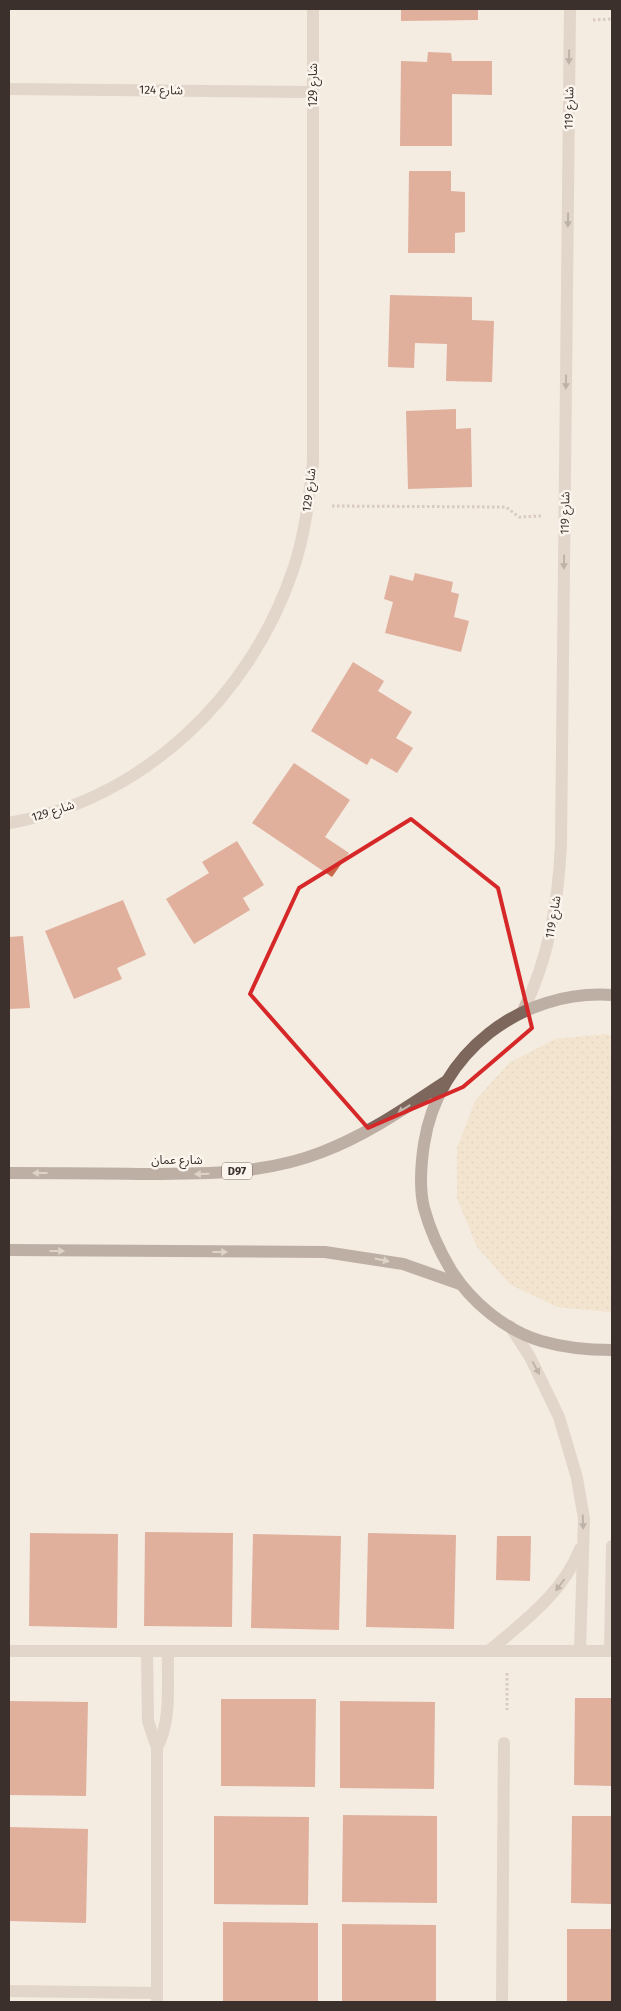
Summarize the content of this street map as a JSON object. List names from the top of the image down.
{
  "streets": {
    "main road": ["شارع عمان", "D97"],
    "street": ["شارع 129", "شارع 124", "شارع 119"]
  },
  "crossings": [
    ["شارع 129", "شارع 124"]
  ],
  "one_way": ["شارع 119"]
}
